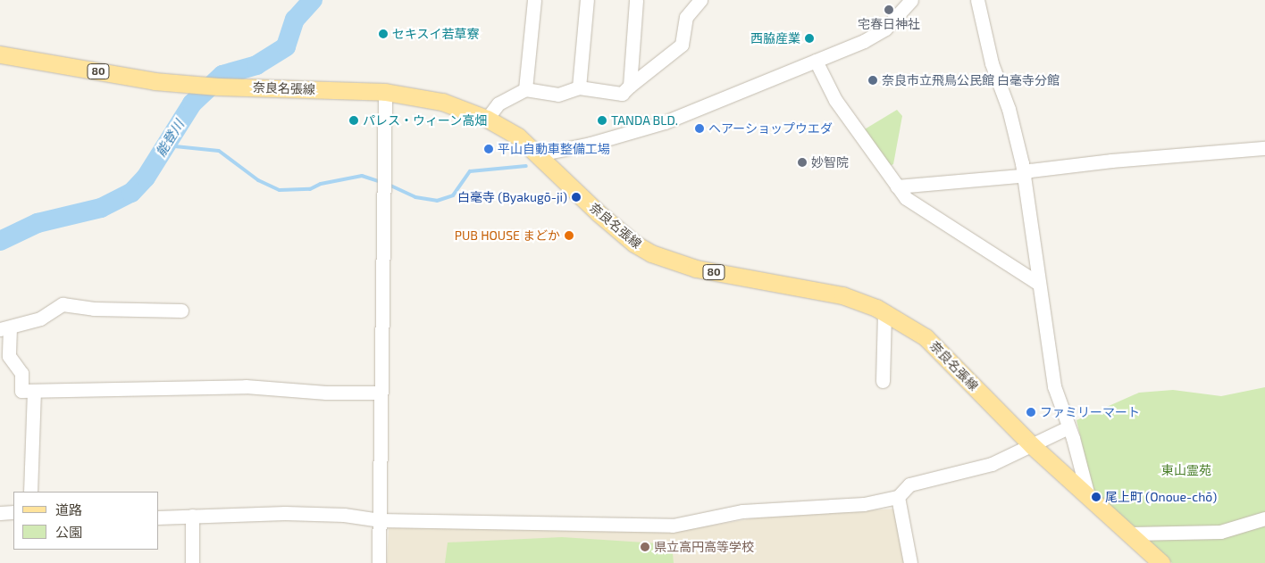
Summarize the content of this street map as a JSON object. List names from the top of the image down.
{
  "streets": {
    "main road": ["80", "奈良名張線"]
  },
  "water": ["能登川"],
  "parks": ["東山霊苑"],
  "places": [
    "宅春日神社",
    "セキスイ若草寮",
    "西脇産業",
    "奈良市立飛鳥公民館 白毫寺分館",
    "パレス・ウィーン高畑",
    "TANDA BLD.",
    "ヘアーショップウエダ",
    "平山自動車整備工場",
    "妙智院",
    "白毫寺 (Byakugō-ji)",
    "PUB HOUSE まどか",
    "ファミリーマート",
    "尾上町 (Onoue-chō)",
    "県立高円高等学校"
  ],
  "legend": ["道路", "公園"]
}
